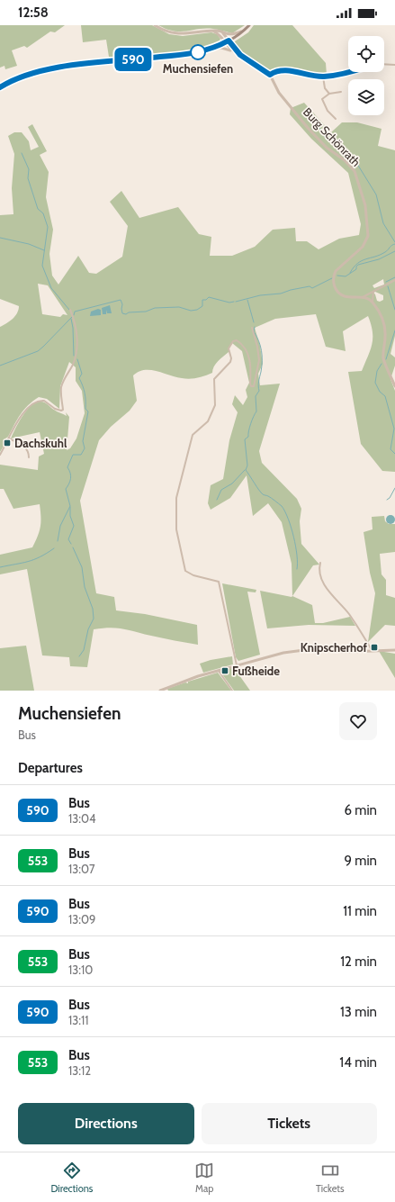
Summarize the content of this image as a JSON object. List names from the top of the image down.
{
  "streets": {
    "street": ["Burg Schönrath"]
  },
  "places": {
    "other": ["Muchensiefen"],
    "transit": ["Dachskuhl", "Knipscherhof", "Fußheide"]
  },
  "lines": ["bus line 590"],
  "page": {
    "status": "12:58",
    "on_map": "590",
    "heading": [
      ["Muchensiefen", "Bus"],
      "Departures"
    ],
    "list": [
      {
        "mark": "590",
        "name": "Bus",
        "note": "13:04",
        "value": "6 min"
      },
      {
        "mark": "553",
        "name": "Bus",
        "note": "13:07",
        "value": "9 min"
      },
      {
        "mark": "590",
        "name": "Bus",
        "note": "13:09",
        "value": "11 min"
      },
      {
        "mark": "553",
        "name": "Bus",
        "note": "13:10",
        "value": "12 min"
      },
      {
        "mark": "590",
        "name": "Bus",
        "note": "13:11",
        "value": "13 min"
      },
      {
        "mark": "553",
        "name": "Bus",
        "note": "13:12",
        "value": "14 min"
      }
    ],
    "buttons": ["Directions", "Tickets"],
    "tabs": ["Directions", "Map", "Tickets"]
  }
}
